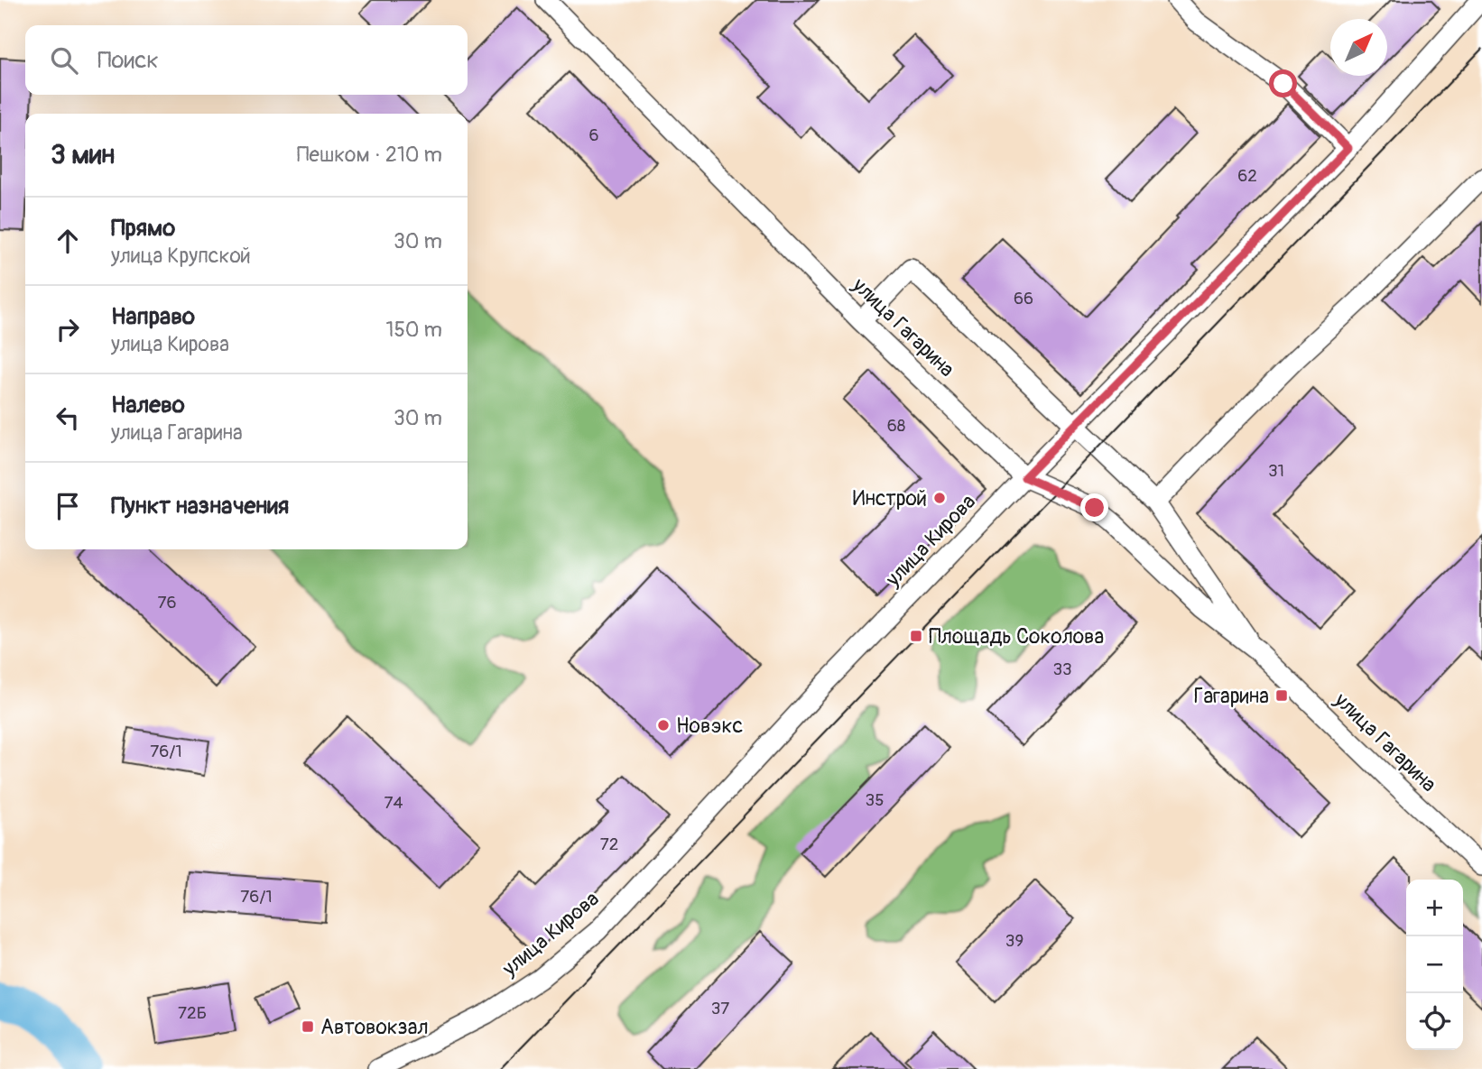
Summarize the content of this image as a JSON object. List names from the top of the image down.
{
  "streets": {
    "street": ["улица Гагарина", "улица Кирова"]
  },
  "crossings": [
    ["улица Гагарина", "улица Кирова"]
  ],
  "places": {
    "other": ["Инстрой", "Новэкс"],
    "transit": ["Площадь Соколова", "Гагарина", "Автовокзал"]
  },
  "house_numbers": [
    "6",
    "62",
    "66",
    "68",
    "31",
    "76",
    "33",
    "76/1",
    "35",
    "74",
    "72",
    "76/1",
    "39",
    "37",
    "72Б"
  ],
  "north": "top right",
  "page": {
    "search": "Поиск",
    "heading": ["3 мин", "Пешком · 210 m"],
    "list": [
      ["Прямо", "улица Крупской", "30 m"],
      ["Направо", "улица Кирова", "150 m"],
      ["Налево", "улица Гагарина", "30 m"],
      "Пункт назначения"
    ],
    "map_buttons": ["+", "−"]
  }
}
